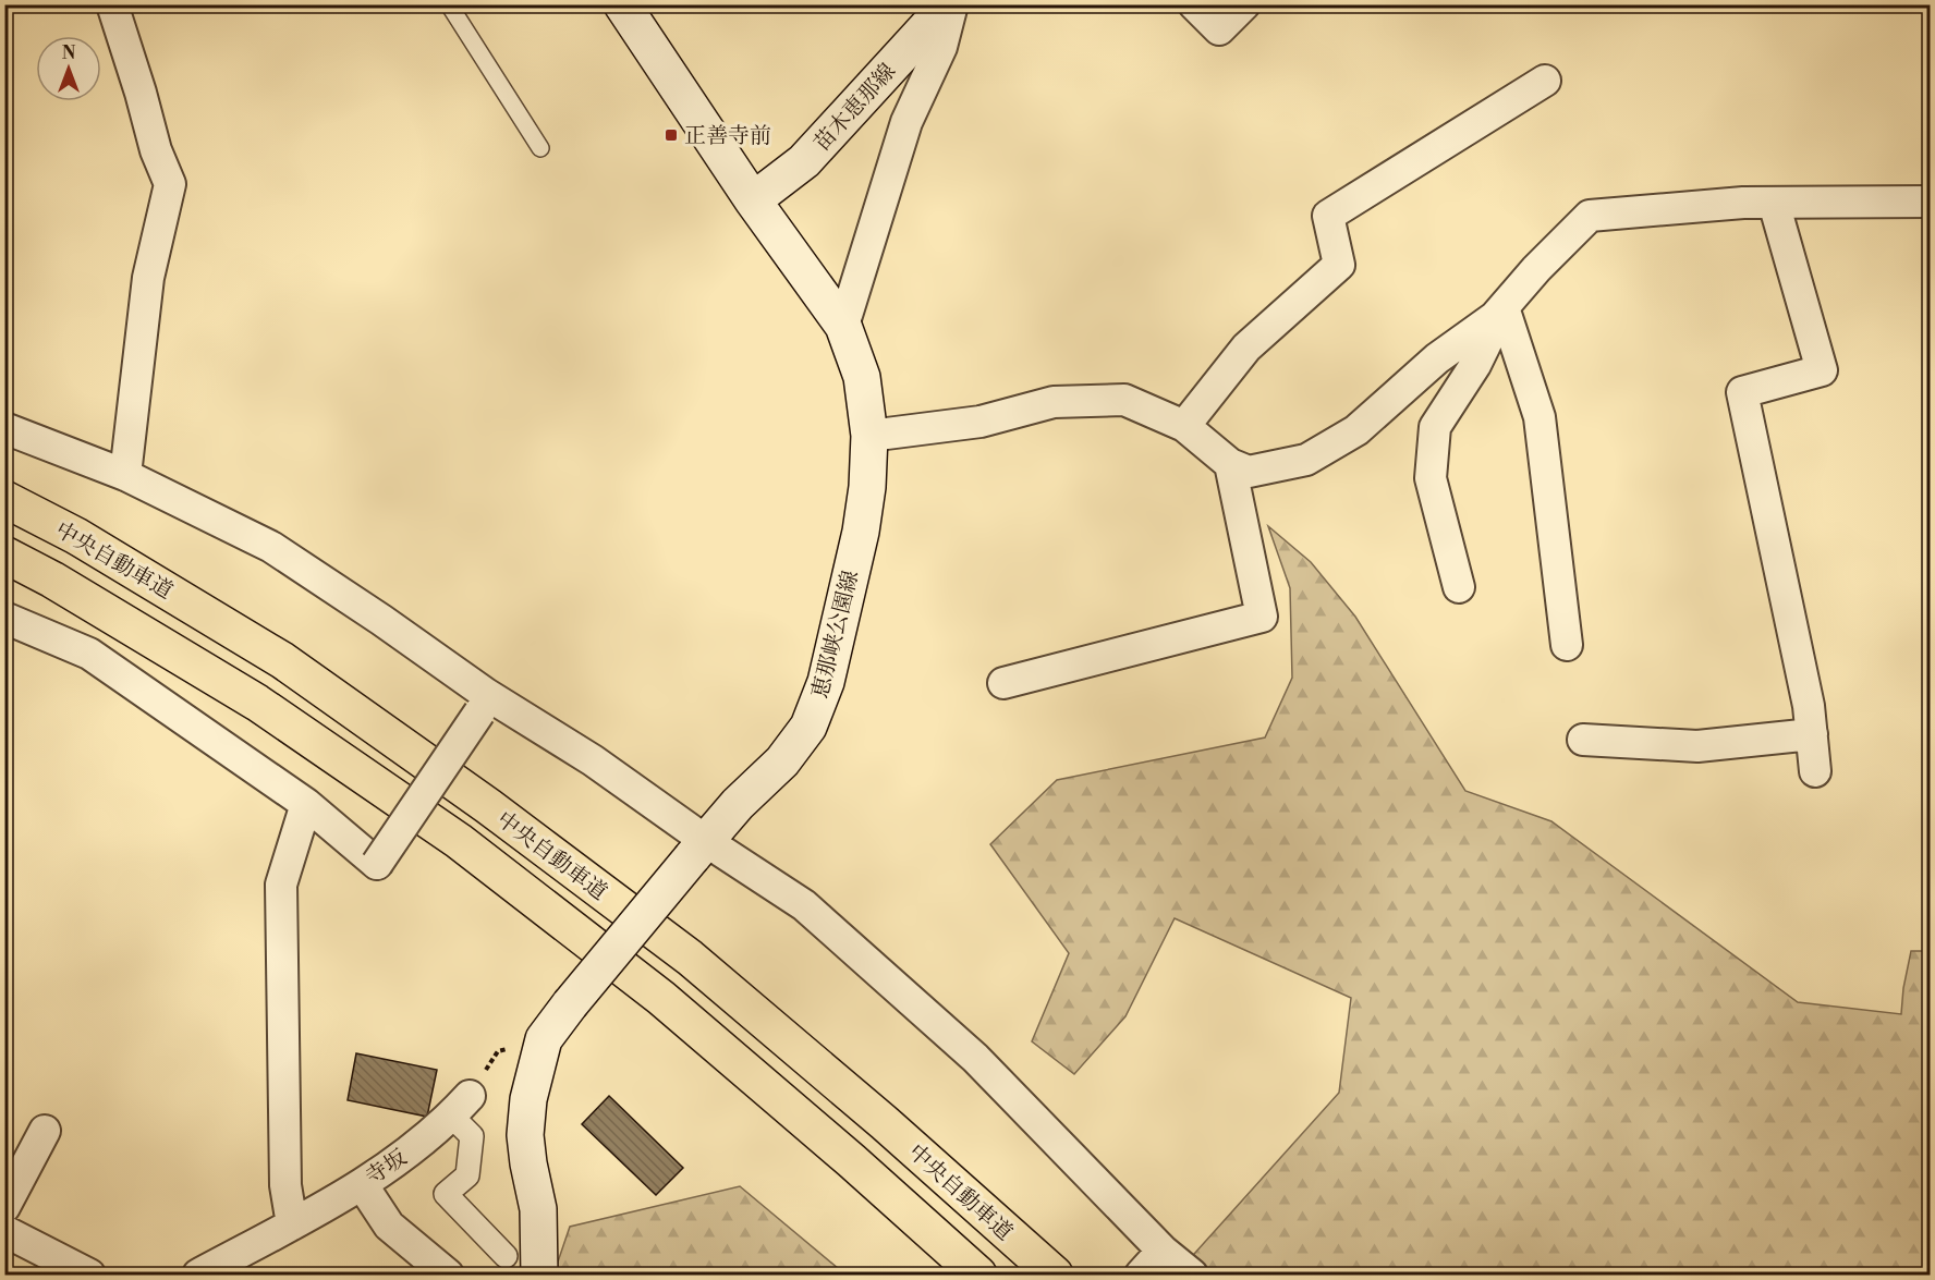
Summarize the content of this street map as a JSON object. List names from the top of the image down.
{
  "streets": {
    "highway": ["中央自動車道"],
    "main road": ["苗木恵那線", "恵那峡公園線"],
    "street": ["寺坂"]
  },
  "crossings": [
    ["苗木恵那線", "恵那峡公園線"]
  ],
  "places": {
    "transit": ["正善寺前"]
  },
  "north": "top"
}
